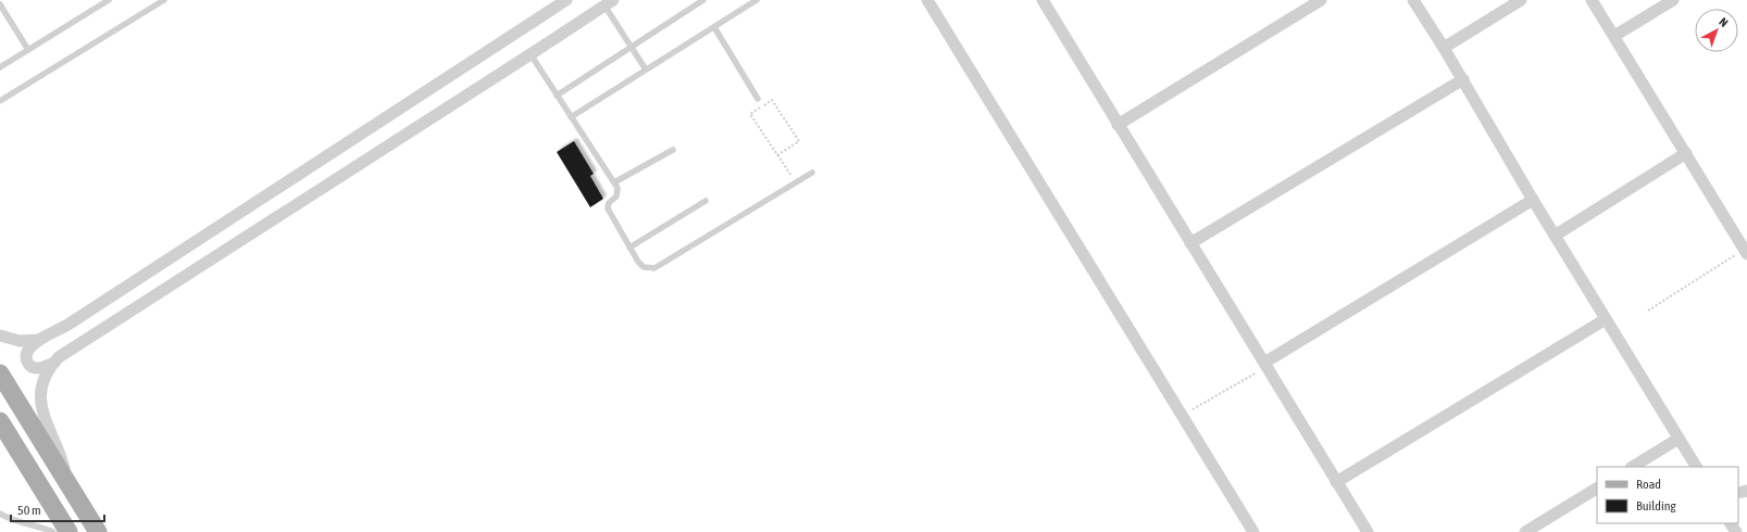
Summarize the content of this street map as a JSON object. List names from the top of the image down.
{
  "legend": ["Road", "Building"],
  "scale_bar": "50 m",
  "north": "top right"
}
